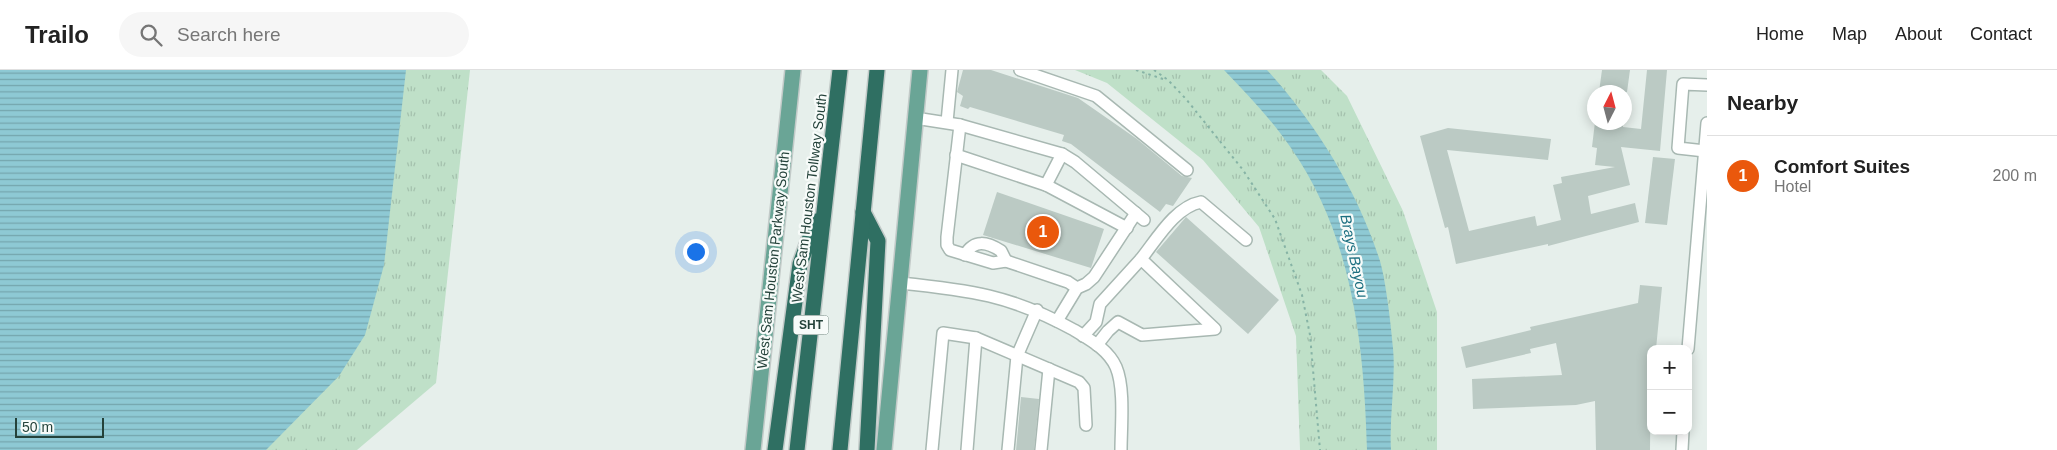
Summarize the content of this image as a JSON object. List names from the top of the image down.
{
  "streets": {
    "highway": ["West Sam Houston Tollway South", "SHT"],
    "main road": ["West Sam Houston Parkway South"]
  },
  "water": ["Brays Bayou"],
  "scale_bar": "50 m",
  "north": "top",
  "page": {
    "header": "Trailo",
    "search": "Search here",
    "nav": [
      "Home",
      "Map",
      "About",
      "Contact"
    ],
    "heading": "Nearby",
    "list": [
      {
        "mark": "1",
        "name": "Comfort Suites",
        "note": "Hotel",
        "value": "200 m"
      }
    ],
    "pins": "1",
    "map_buttons": ["+", "−"],
    "scale": "50 m"
  }
}
